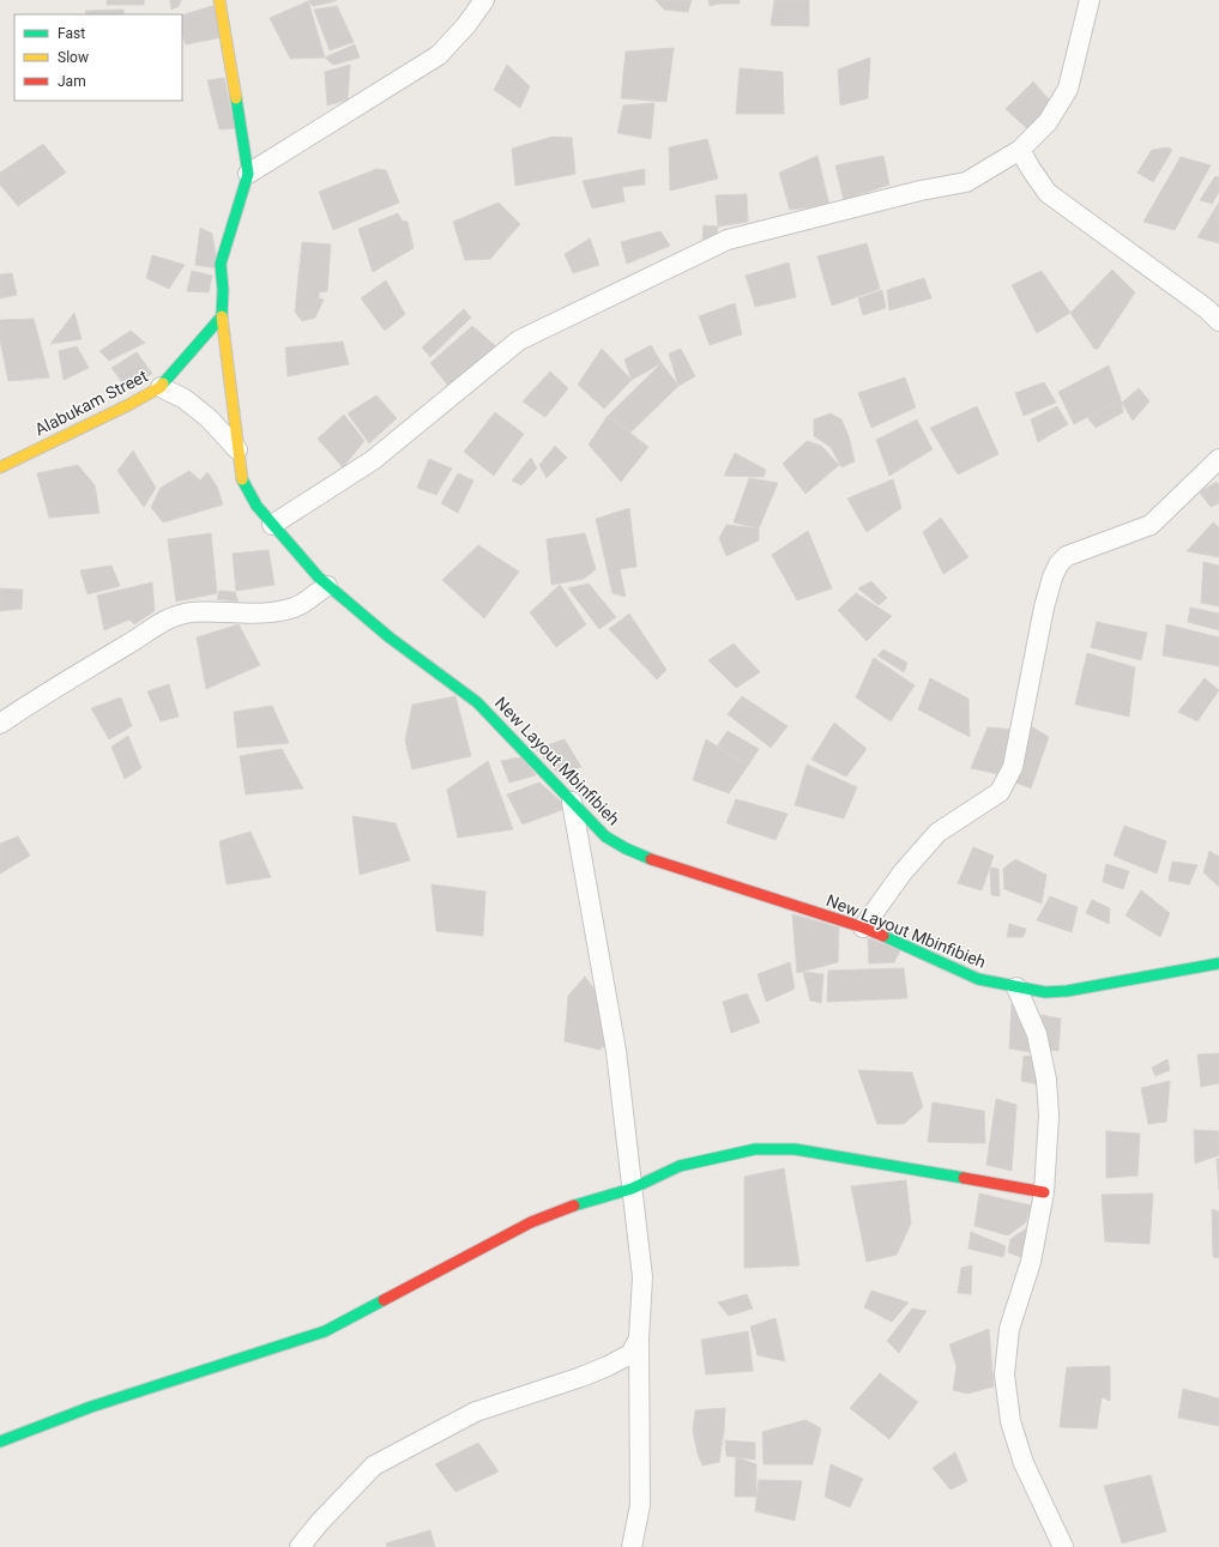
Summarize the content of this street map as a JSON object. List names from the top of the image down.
{
  "streets": {
    "street": ["Alabukam Street", "New Layout Mbinfibieh"]
  },
  "crossings": [
    ["Alabukam Street", "New Layout Mbinfibieh"]
  ],
  "legend": ["Fast", "Slow", "Jam"]
}
